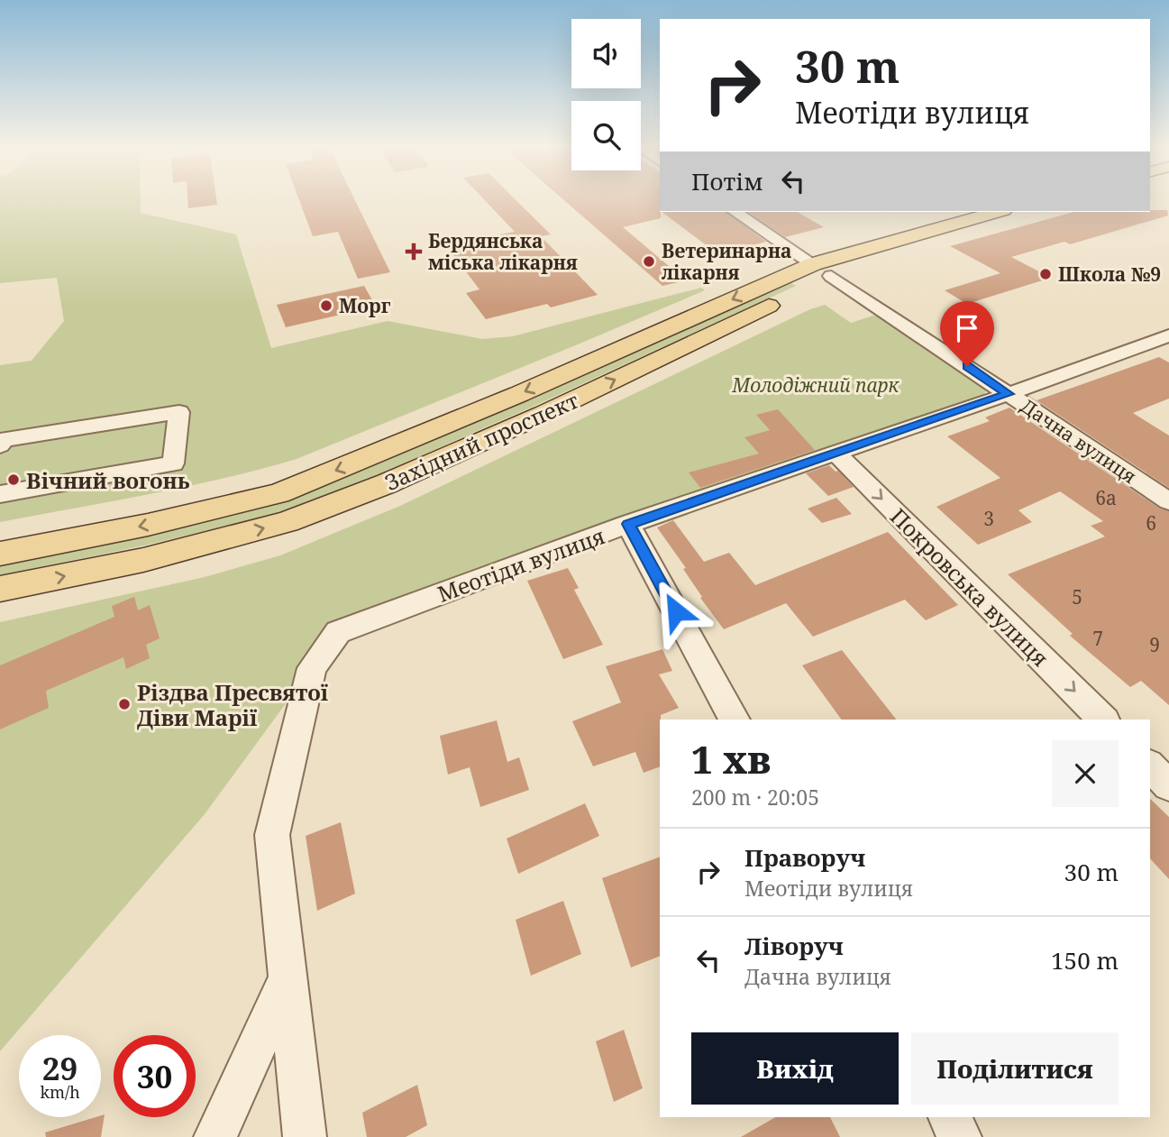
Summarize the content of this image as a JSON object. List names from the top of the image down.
{
  "streets": {
    "main road": ["Західний проспект"],
    "street": ["Дачна вулиця", "Меотіди вулиця", "Покровська вулиця"]
  },
  "crossings": [
    ["Західний проспект", "Дачна вулиця"],
    ["Дачна вулиця", "Меотіди вулиця"],
    ["Меотіди вулиця", "Покровська вулиця"]
  ],
  "one_way": ["Покровська вулиця"],
  "parks": ["Молодіжний парк"],
  "places": {
    "health": ["Бердянська міська лікарня"],
    "other": [
      "Ветеринарна лікарня",
      "Школа №9",
      "Морг",
      "Вічний вогонь",
      "Різдва Пресвятої Діви Марії"
    ]
  },
  "house_numbers": [
    "6а",
    "3",
    "6",
    "5",
    "7",
    "9"
  ],
  "page": {
    "turn": ["30 m", "Меотіди вулиця"],
    "then": "Потім",
    "heading": ["1 хв", "200 m · 20:05"],
    "list": [
      {
        "name": "Праворуч",
        "note": "Меотіди вулиця",
        "value": "30 m"
      },
      {
        "name": "Ліворуч",
        "note": "Дачна вулиця",
        "value": "150 m"
      }
    ],
    "buttons": ["Вихід", "Поділитися"],
    "speed": "29 km/h",
    "limit": "30"
  }
}
